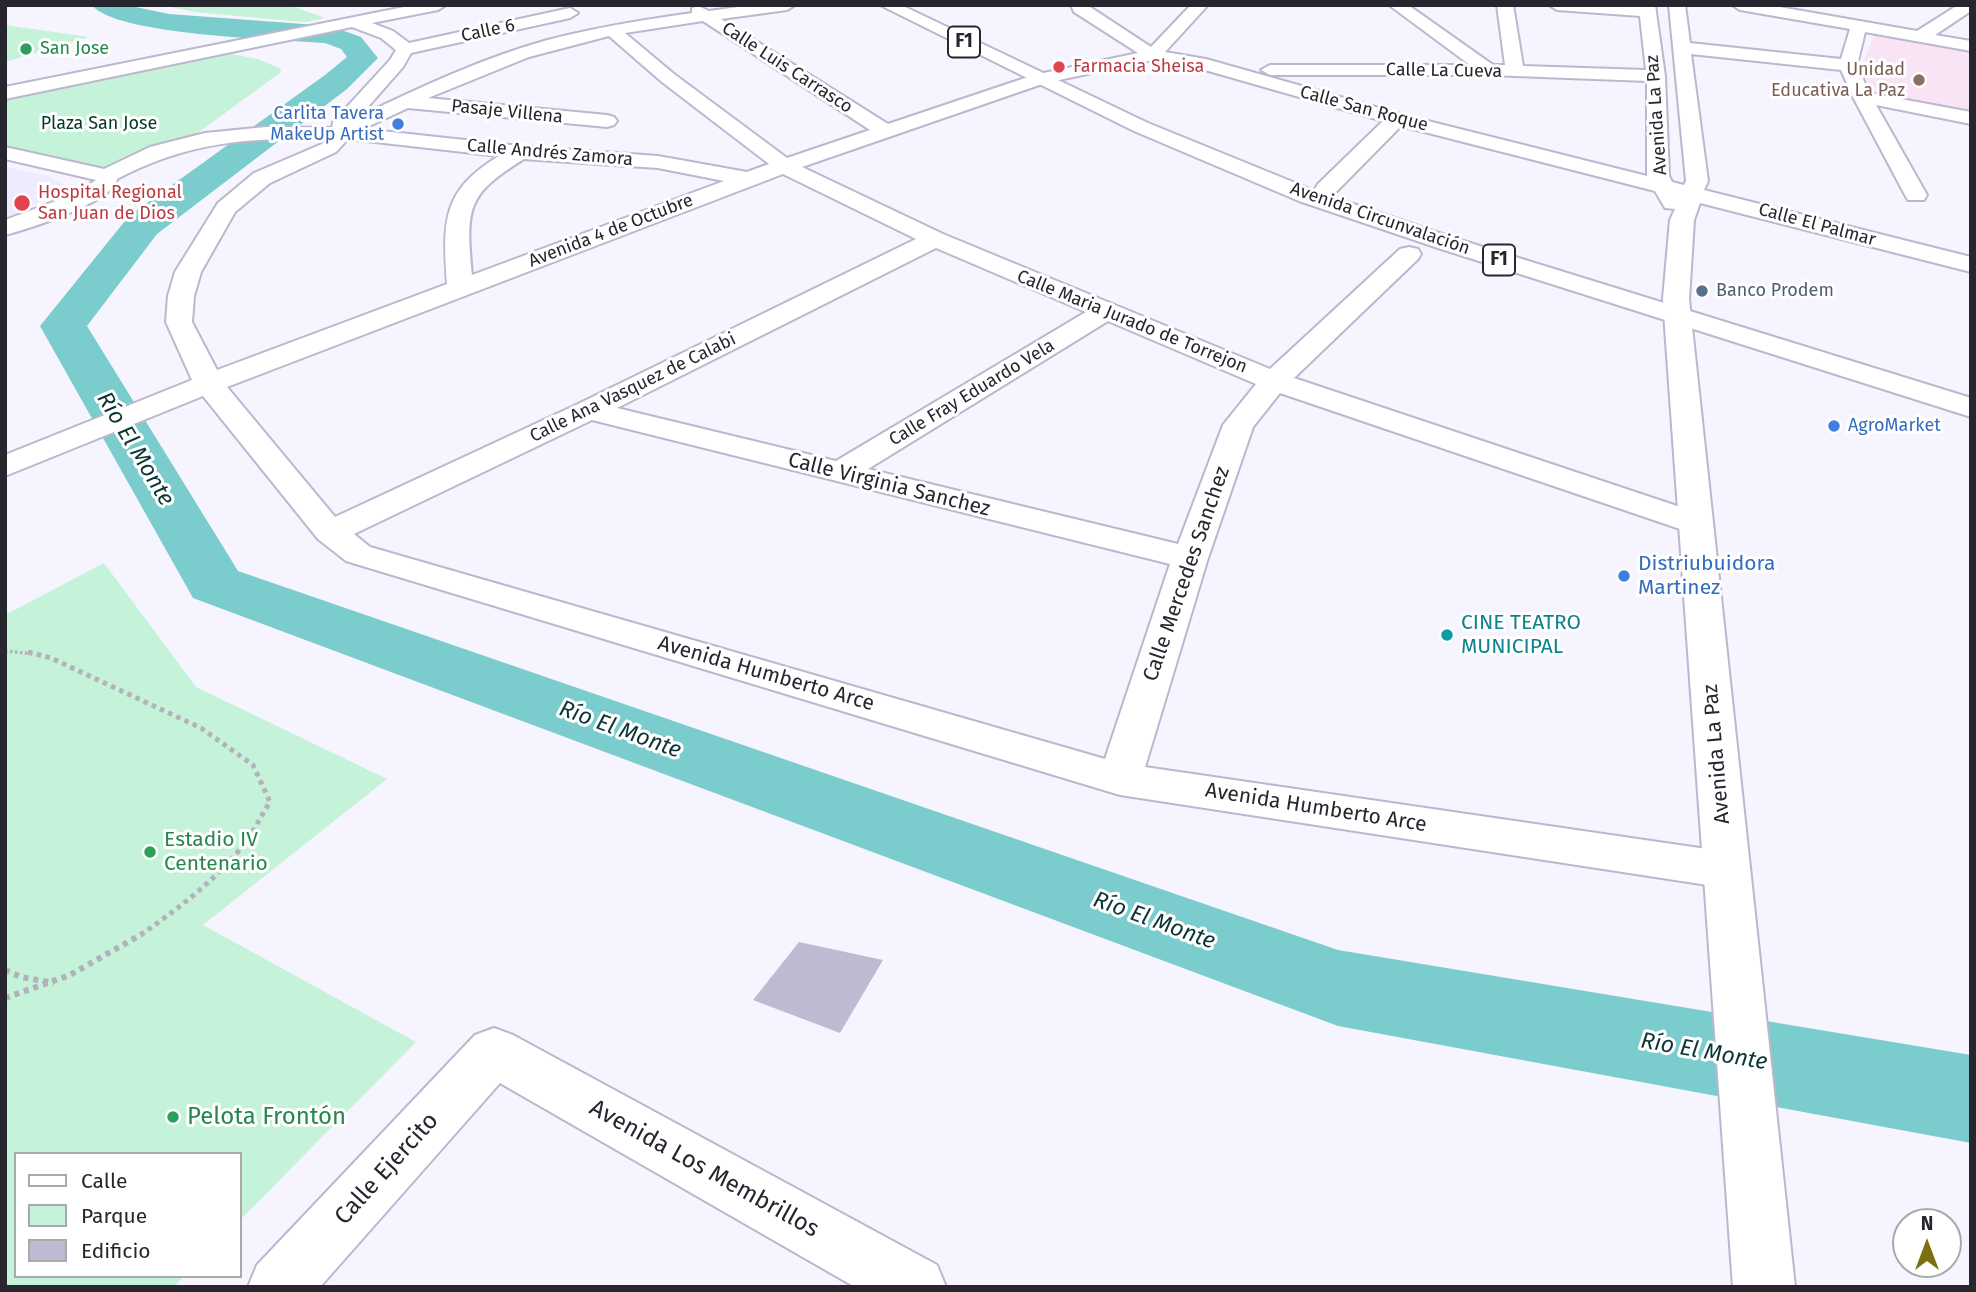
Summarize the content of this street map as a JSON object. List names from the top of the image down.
{
  "streets": {
    "main road": [
      "Calle 6",
      "F1",
      "Calle Luis Carrasco",
      "Calle La Cueva",
      "Calle San Roque",
      "Pasaje Villena",
      "Avenida La Paz",
      "Calle Andrés Zamora",
      "Avenida Circunvalación",
      "Calle El Palmar",
      "Avenida 4 de Octubre",
      "Calle Maria Jurado de Torrejon",
      "Calle Ana Vasquez de Calabi",
      "Calle Fray Eduardo Vela",
      "Calle Virginia Sanchez",
      "Calle Mercedes Sanchez",
      "Avenida Humberto Arce",
      "Calle Ejercito",
      "Avenida Los Membrillos"
    ]
  },
  "crossings": [
    ["Calle Luis Carrasco", "Avenida 4 de Octubre"],
    ["Calle La Cueva", "Calle San Roque"],
    ["Calle La Cueva", "Avenida La Paz"],
    ["Calle San Roque", "Avenida La Paz"],
    ["Calle San Roque", "Calle El Palmar"],
    ["Calle San Roque", "Avenida 4 de Octubre"],
    ["Avenida La Paz", "Avenida Circunvalación"],
    ["Avenida La Paz", "Calle El Palmar"],
    ["Avenida La Paz", "Calle Maria Jurado de Torrejon"],
    ["Avenida La Paz", "Avenida Humberto Arce"],
    ["Calle Andrés Zamora", "Avenida 4 de Octubre"],
    ["Calle Andrés Zamora", "Avenida Humberto Arce"],
    ["Avenida Circunvalación", "Avenida 4 de Octubre"],
    ["Avenida 4 de Octubre", "Calle Maria Jurado de Torrejon"],
    ["Avenida 4 de Octubre", "Avenida Humberto Arce"],
    ["Calle Maria Jurado de Torrejon", "Calle Ana Vasquez de Calabi"],
    ["Calle Maria Jurado de Torrejon", "Calle Fray Eduardo Vela"],
    ["Calle Maria Jurado de Torrejon", "Calle Mercedes Sanchez"],
    ["Calle Ana Vasquez de Calabi", "Calle Virginia Sanchez"],
    ["Calle Ana Vasquez de Calabi", "Avenida Humberto Arce"],
    ["Calle Fray Eduardo Vela", "Calle Virginia Sanchez"],
    ["Calle Virginia Sanchez", "Calle Mercedes Sanchez"],
    ["Calle Mercedes Sanchez", "Avenida Humberto Arce"],
    ["Calle Ejercito", "Avenida Los Membrillos"]
  ],
  "water": ["Río El Monte"],
  "parks": ["Plaza San Jose"],
  "places": [
    "San Jose",
    "Farmacia Sheisa",
    "Unidad Educativa La Paz",
    "Carlita Tavera MakeUp Artist",
    "Hospital Regional San Juan de Dios",
    "Banco Prodem",
    "AgroMarket",
    "Distriubuidora Martinez",
    "CINE TEATRO MUNICIPAL",
    "Estadio IV Centenario",
    "Pelota Frontón"
  ],
  "legend": ["Calle", "Parque", "Edificio"],
  "north": "top"
}
